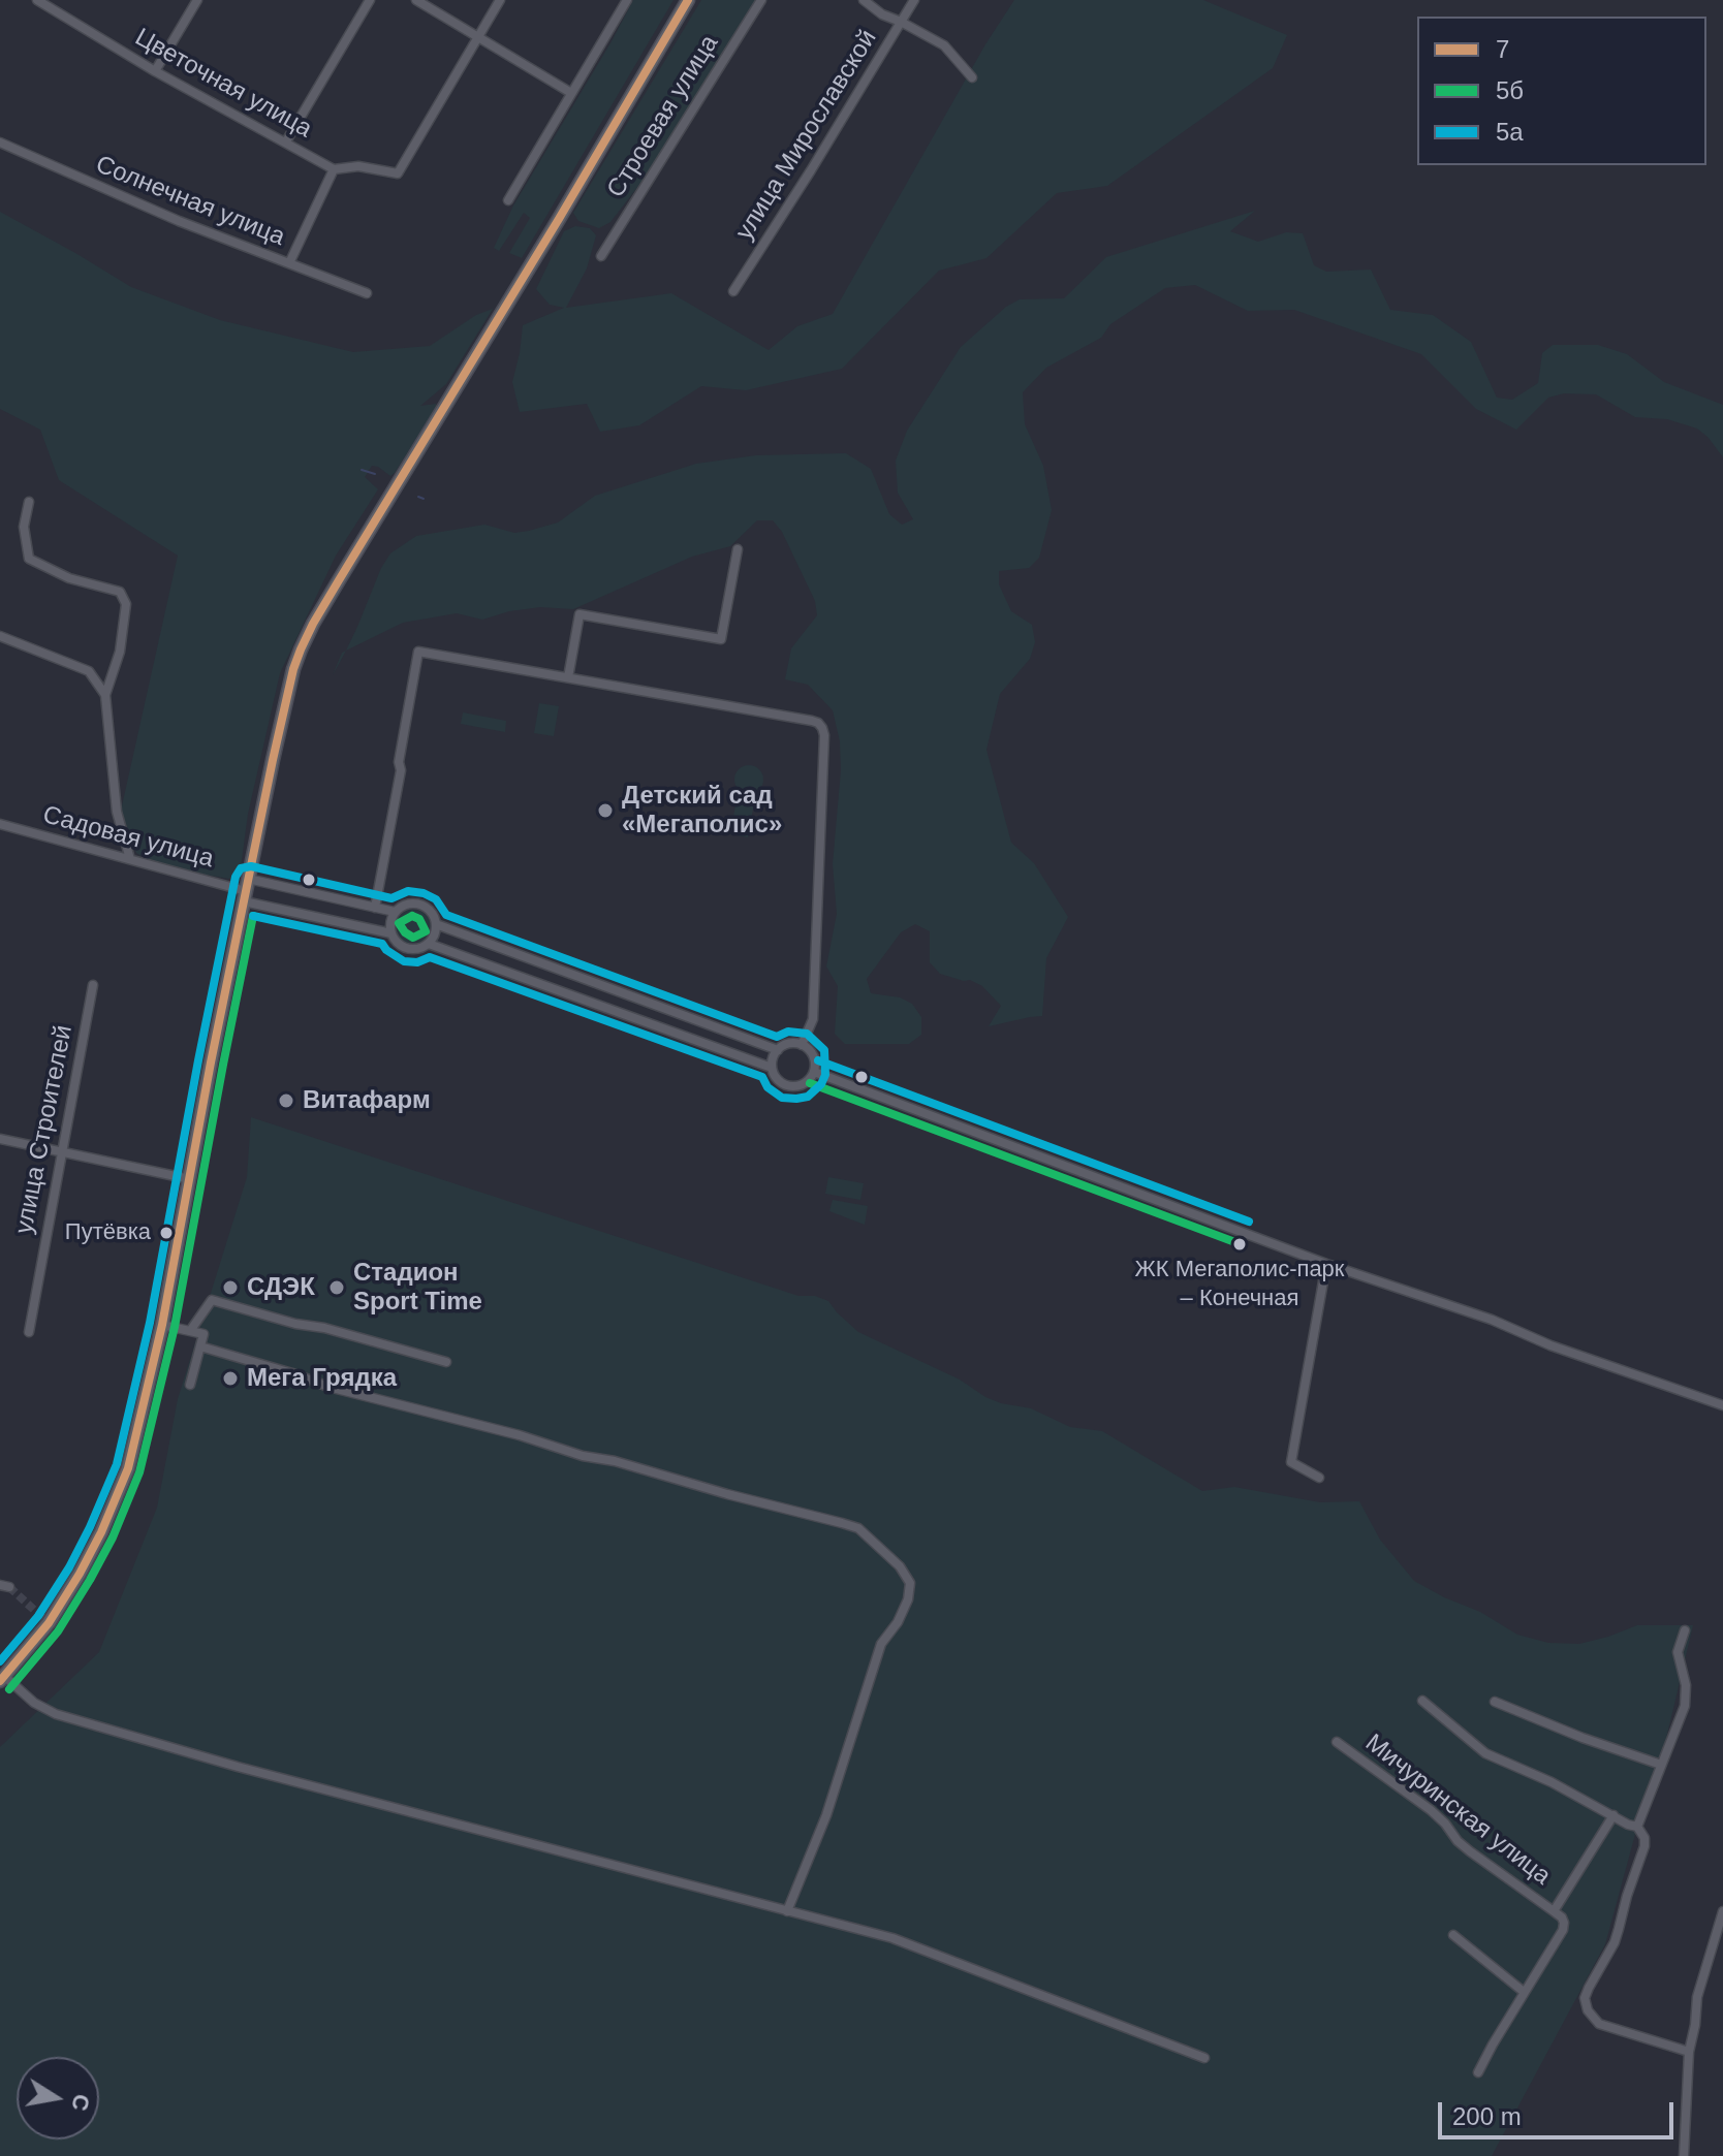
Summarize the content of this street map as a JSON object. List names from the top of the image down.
{
  "streets": {
    "street": [
      "Цветочная улица",
      "Строевая улица",
      "улица Мирославской",
      "Солнечная улица",
      "Садовая улица",
      "улица Строителей",
      "Мичуринская улица"
    ]
  },
  "places": [
    "Детский сад «Мегаполис»",
    "Витафарм",
    "Путёвка",
    "ЖК Мегаполис-парк – Конечная",
    "СДЭК",
    "Стадион Sport Time",
    "Мега Грядка"
  ],
  "lines": ["transit line 7", "transit line 5а", "transit line 5б"],
  "legend": ["7", "5б", "5а"],
  "scale_bar": "200 m",
  "north": "right"
}
